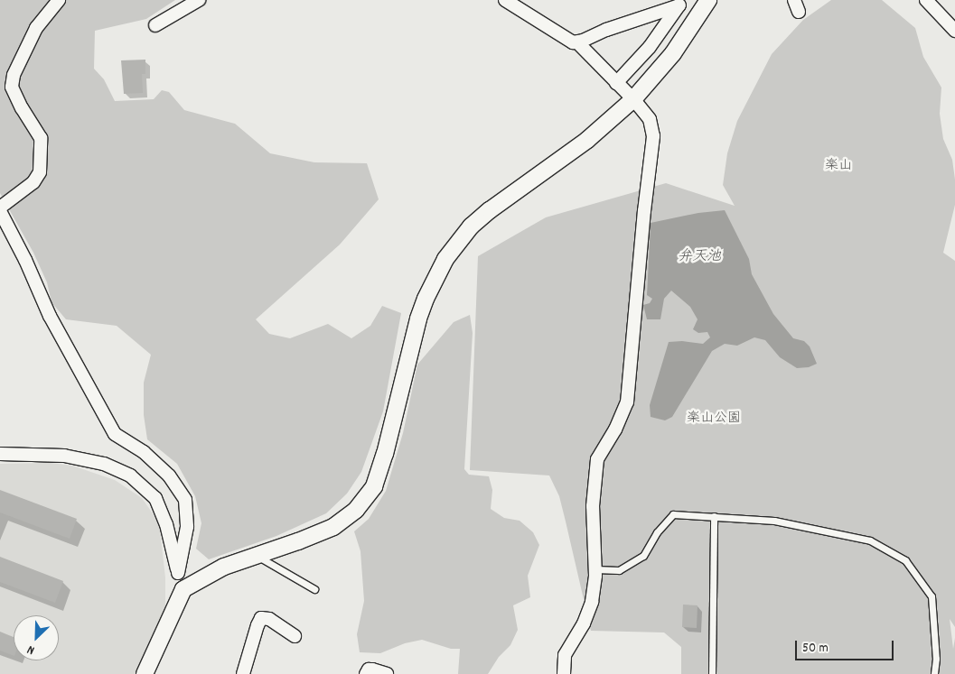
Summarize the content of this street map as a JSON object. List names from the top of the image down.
{
  "water": ["弁天池"],
  "parks": ["楽山", "楽山公園"],
  "scale_bar": "50 m",
  "north": "bottom left"
}
